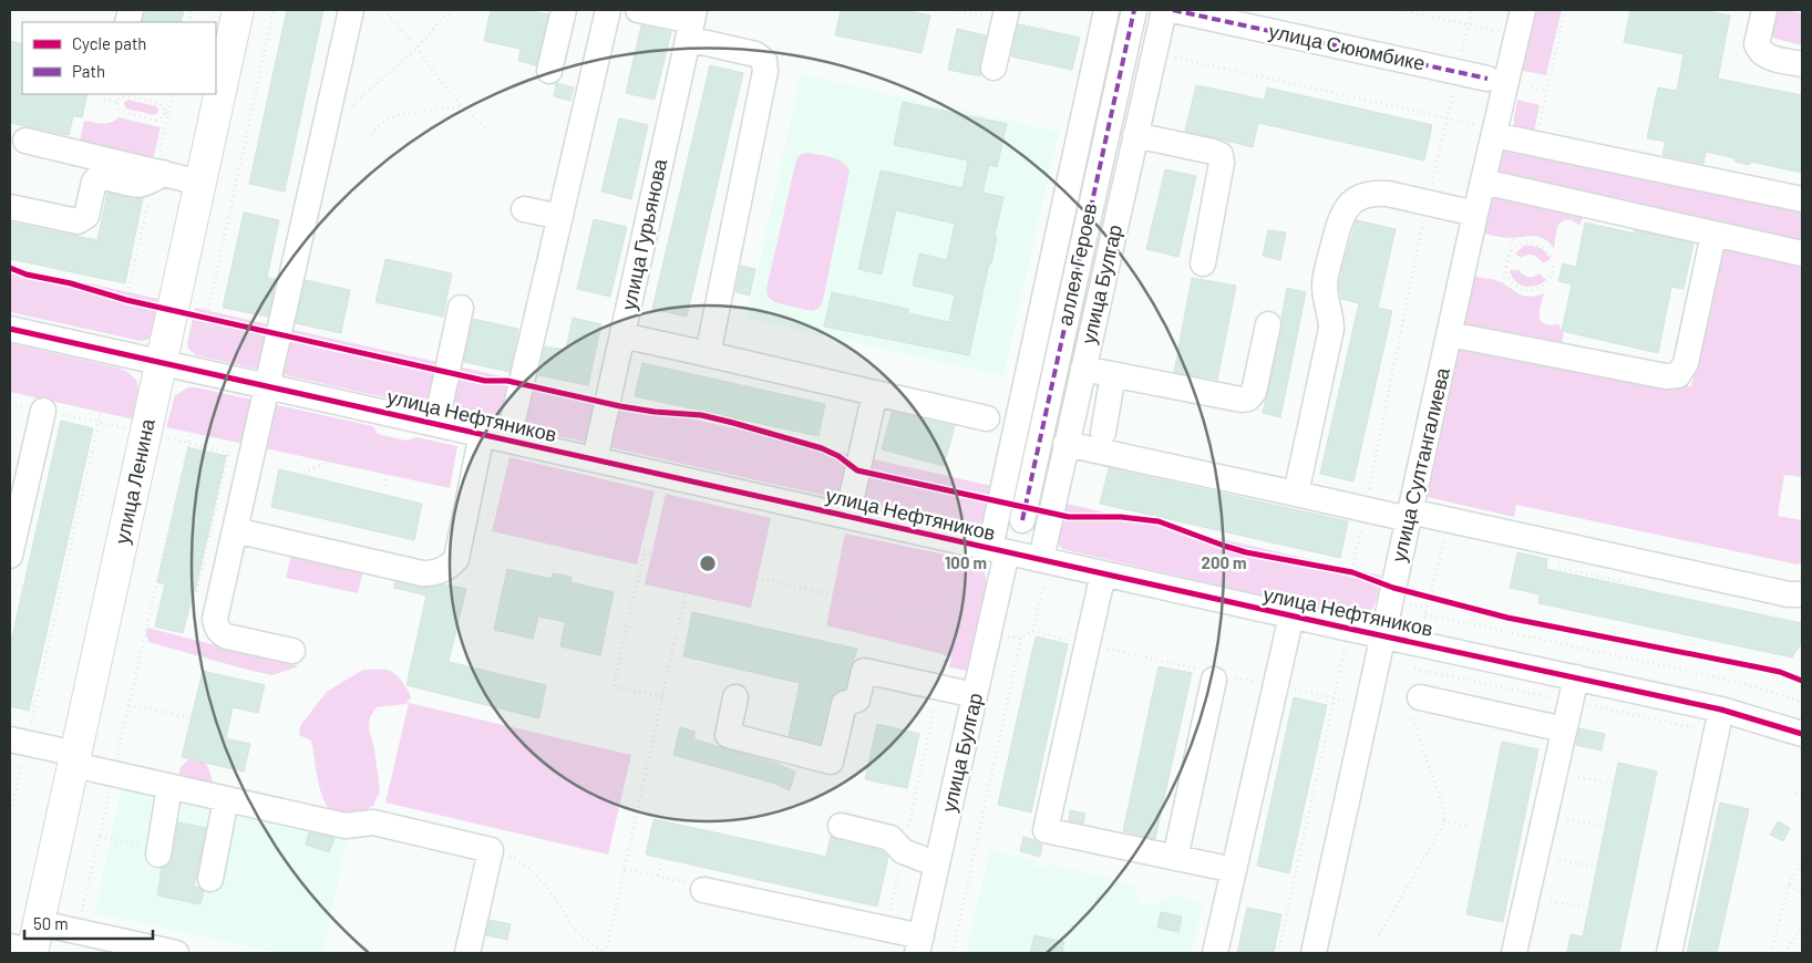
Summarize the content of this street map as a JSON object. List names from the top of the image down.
{
  "streets": {
    "main road": ["улица Ленина"],
    "street": [
      "улица Сююмбике",
      "улица Гурьянова",
      "аллея Героев",
      "улица Булгар",
      "улица Нефтяников",
      "улица Султангалиева"
    ]
  },
  "crossings": [
    ["улица Гурьянова", "улица Нефтяников"],
    ["улица Булгар", "улица Нефтяников"],
    ["улица Нефтяников", "улица Султангалиева"],
    ["улица Нефтяников", "улица Ленина"]
  ],
  "legend": ["Cycle path", "Path"],
  "scale_bar": "50 m",
  "rings": ["100 m", "200 m"]
}
